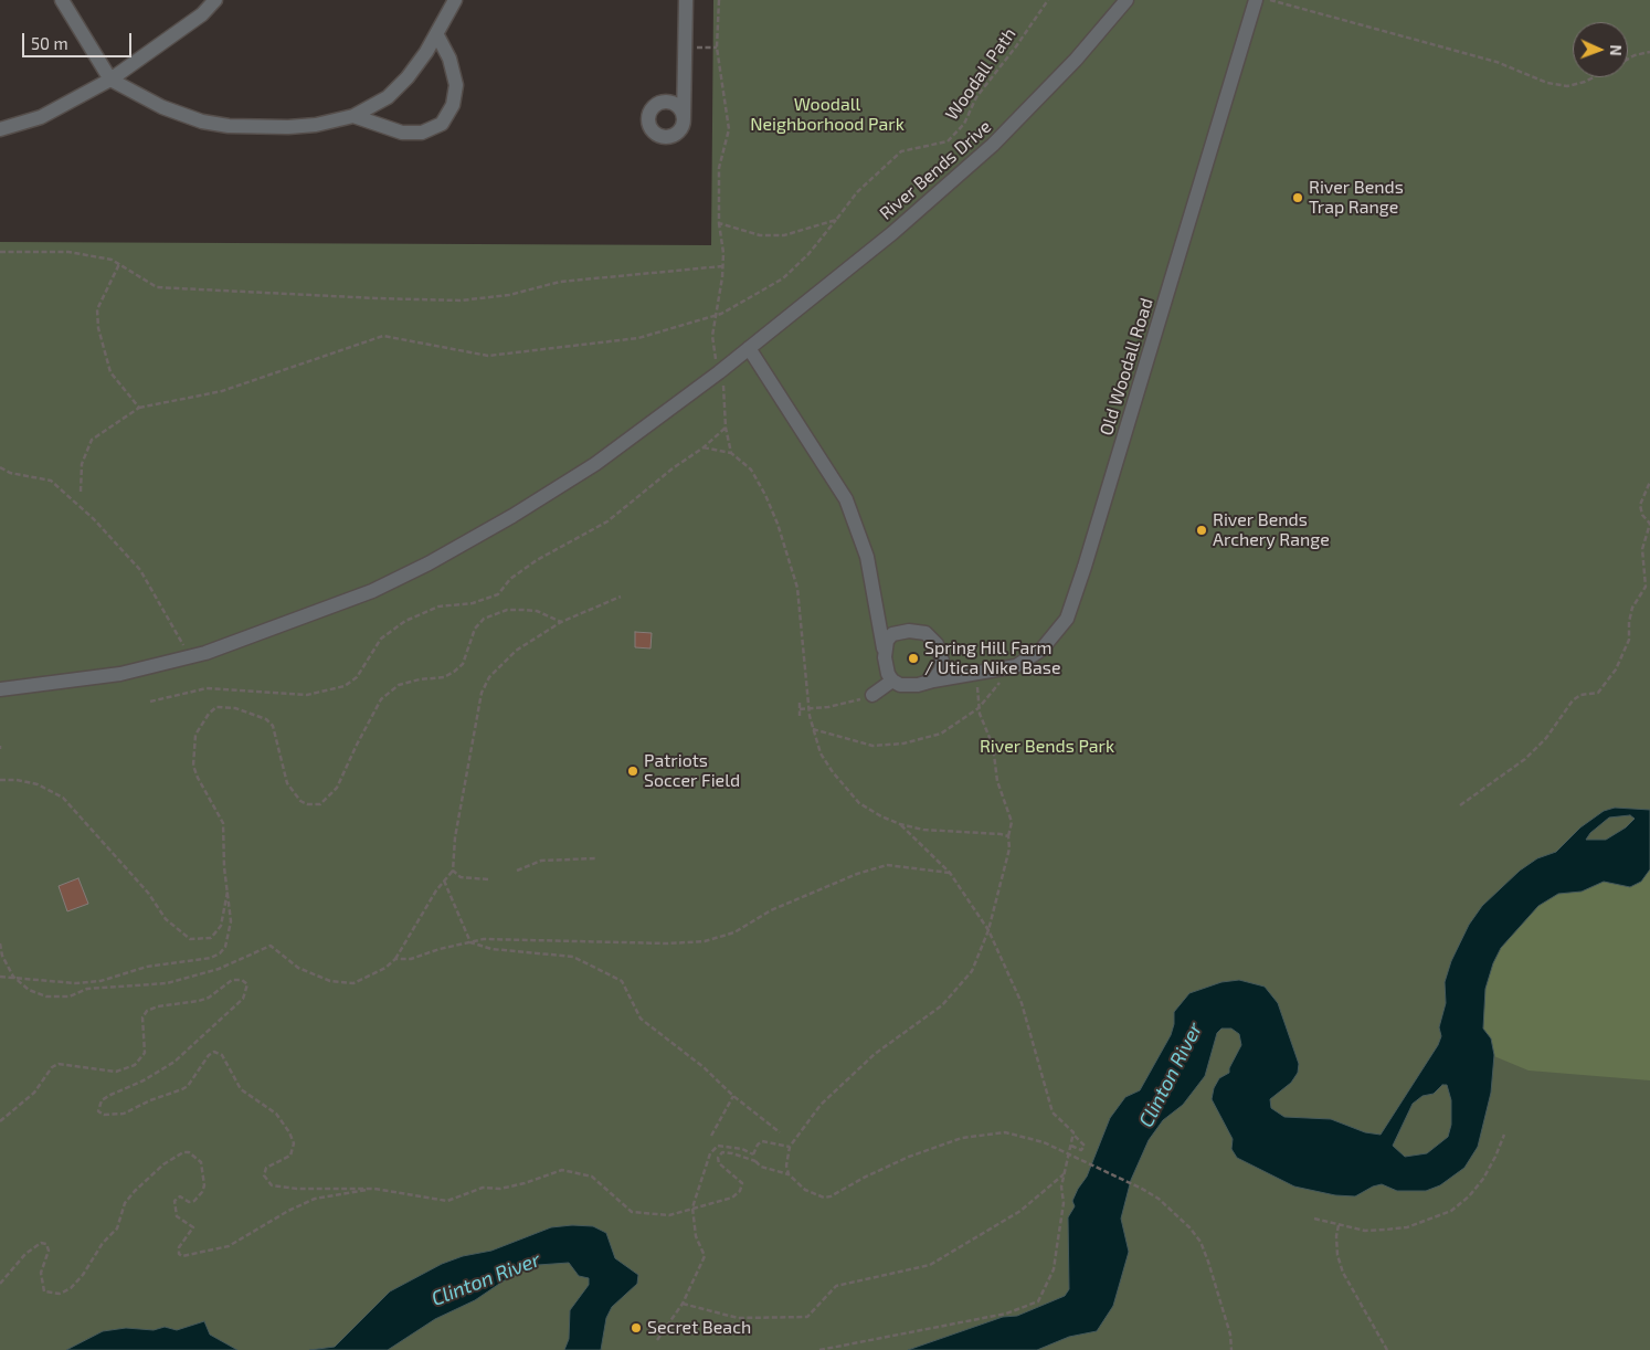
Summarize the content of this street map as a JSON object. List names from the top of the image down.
{
  "streets": {
    "street": ["River Bends Drive", "Old Woodall Road"],
    "path": ["Woodall Path"]
  },
  "water": ["Clinton River"],
  "parks": ["Woodall Neighborhood Park", "River Bends Park"],
  "places": [
    "River Bends Trap Range",
    "River Bends Archery Range",
    "Spring Hill Farm / Utica Nike Base",
    "Patriots Soccer Field",
    "Secret Beach"
  ],
  "scale_bar": "50 m",
  "north": "right"
}
